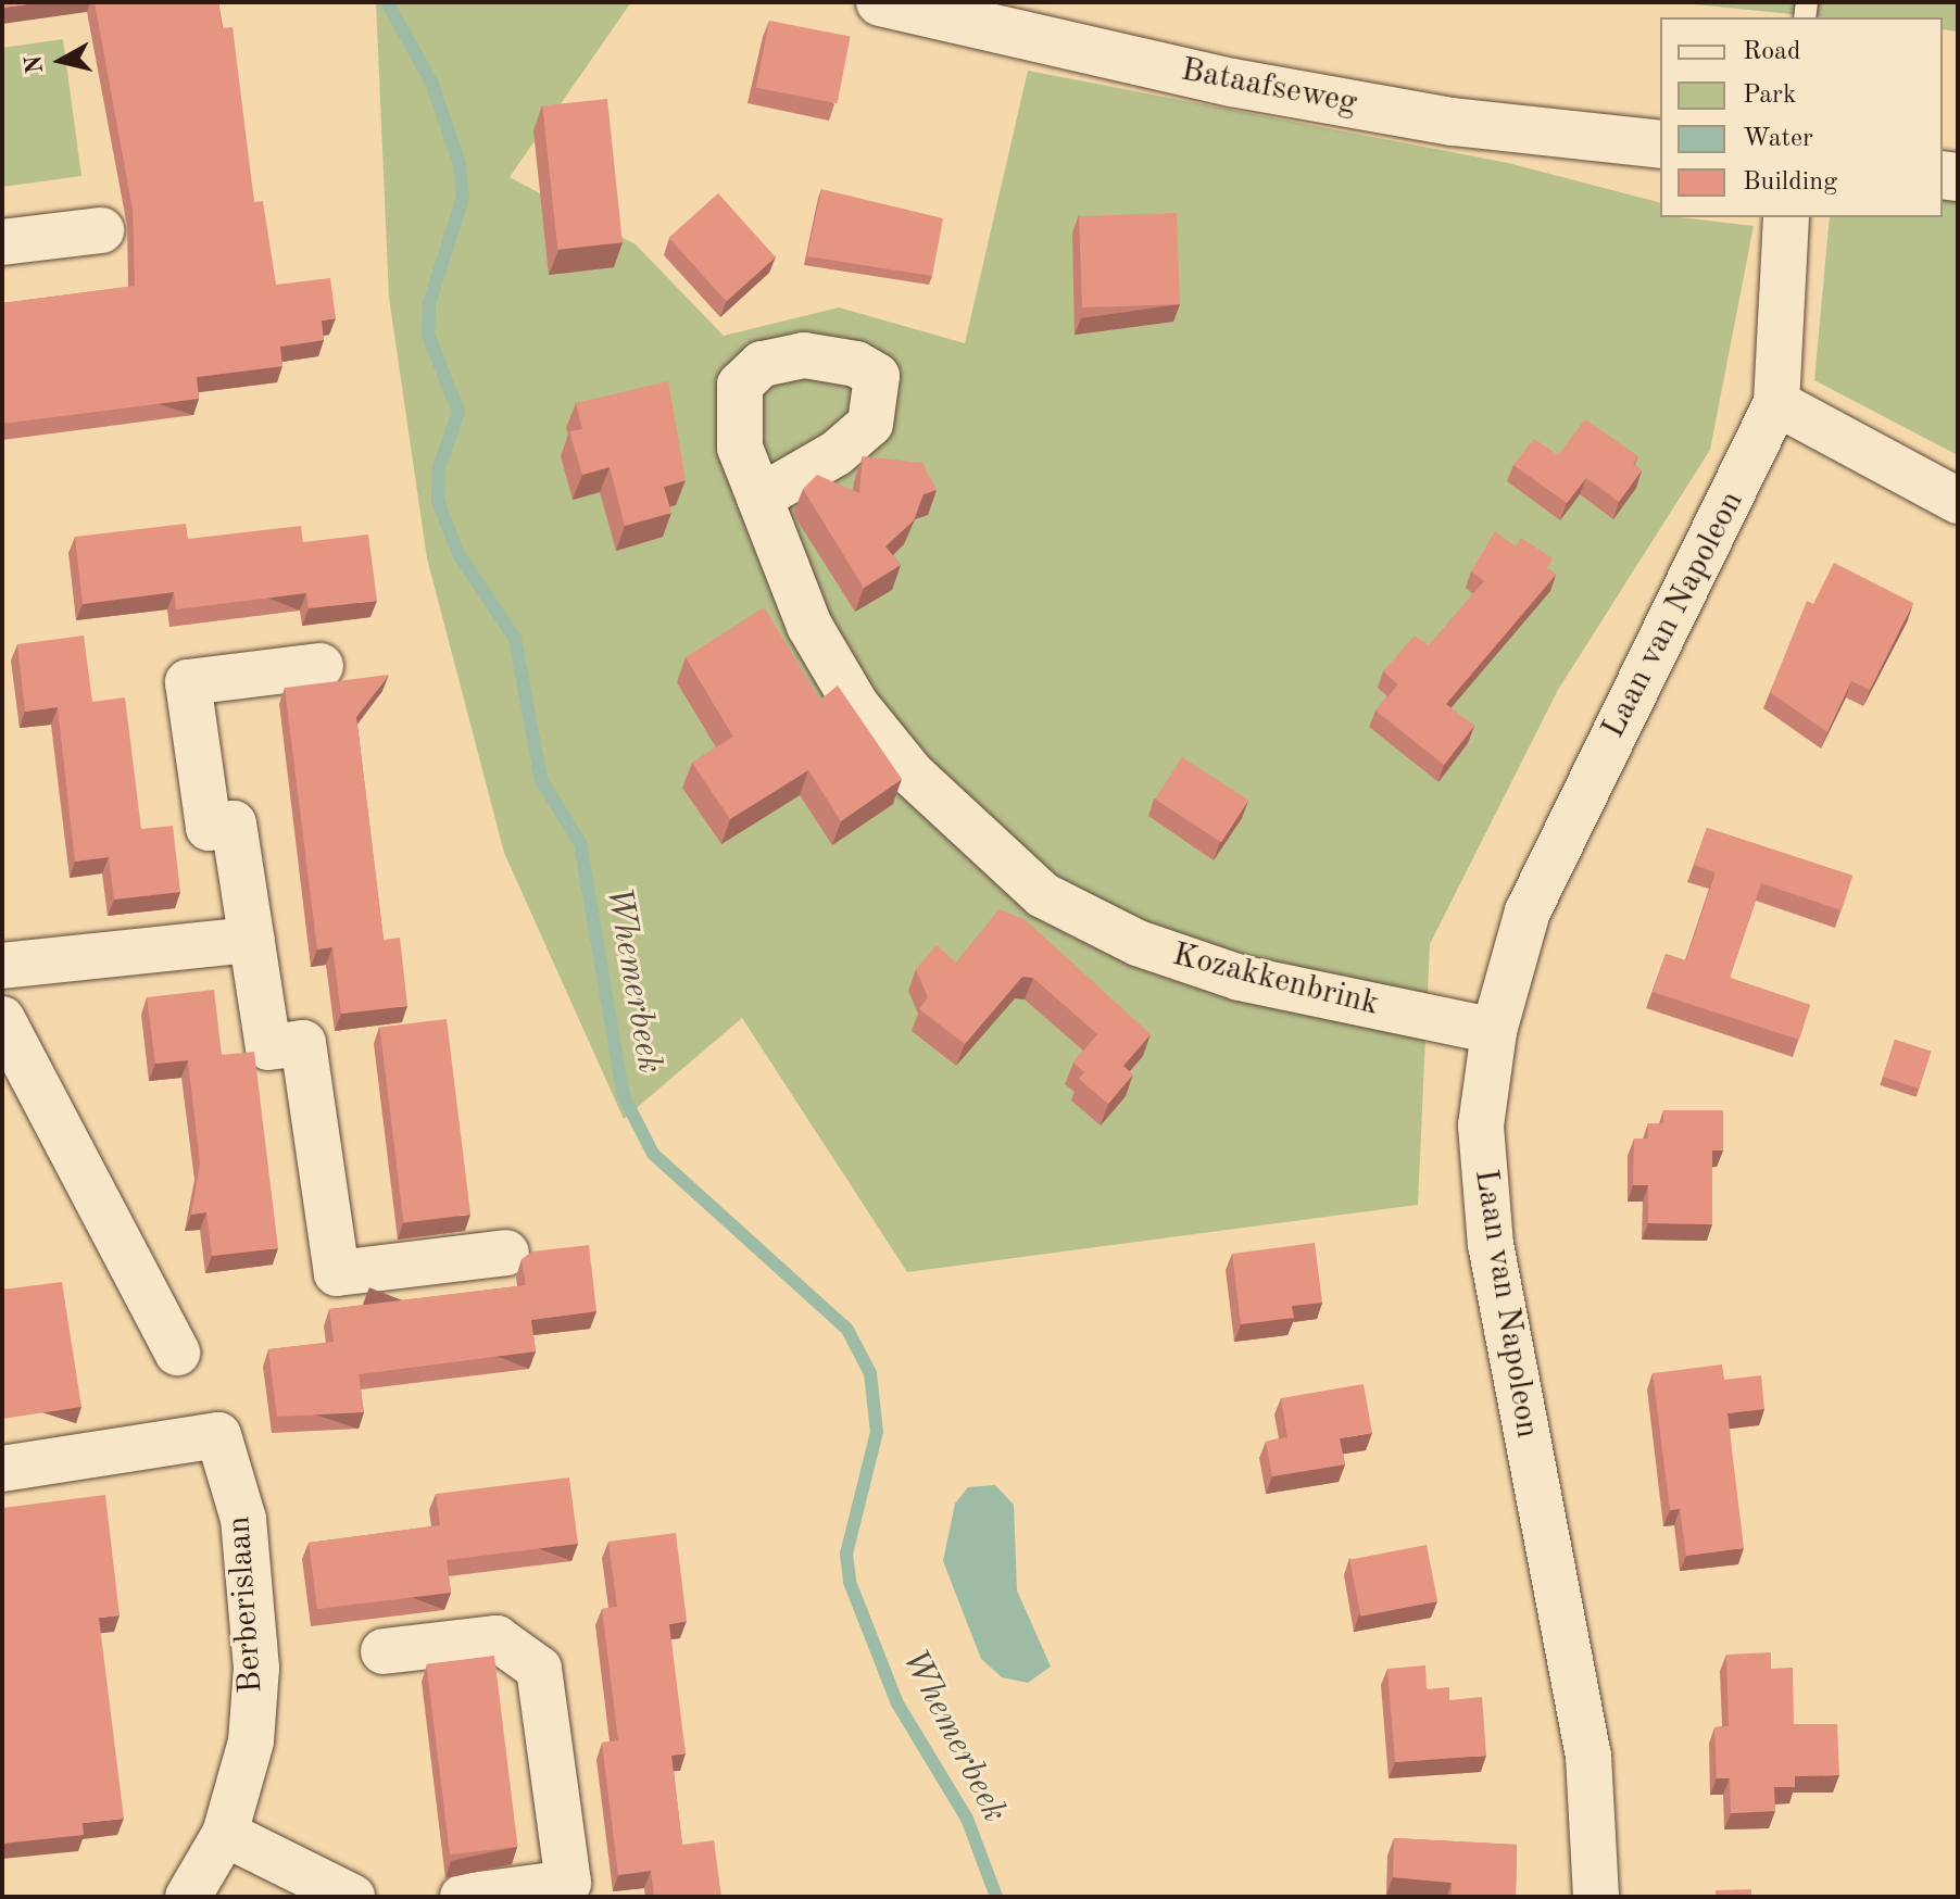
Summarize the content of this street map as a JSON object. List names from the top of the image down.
{
  "streets": {
    "main road": ["Bataafseweg"],
    "street": ["Laan van Napoleon", "Kozakkenbrink", "Berberislaan"]
  },
  "crossings": [
    ["Laan van Napoleon", "Kozakkenbrink"]
  ],
  "water": ["Whemerbeek"],
  "legend": [
    "Road",
    "Park",
    "Water",
    "Building"
  ],
  "north": "left"
}
